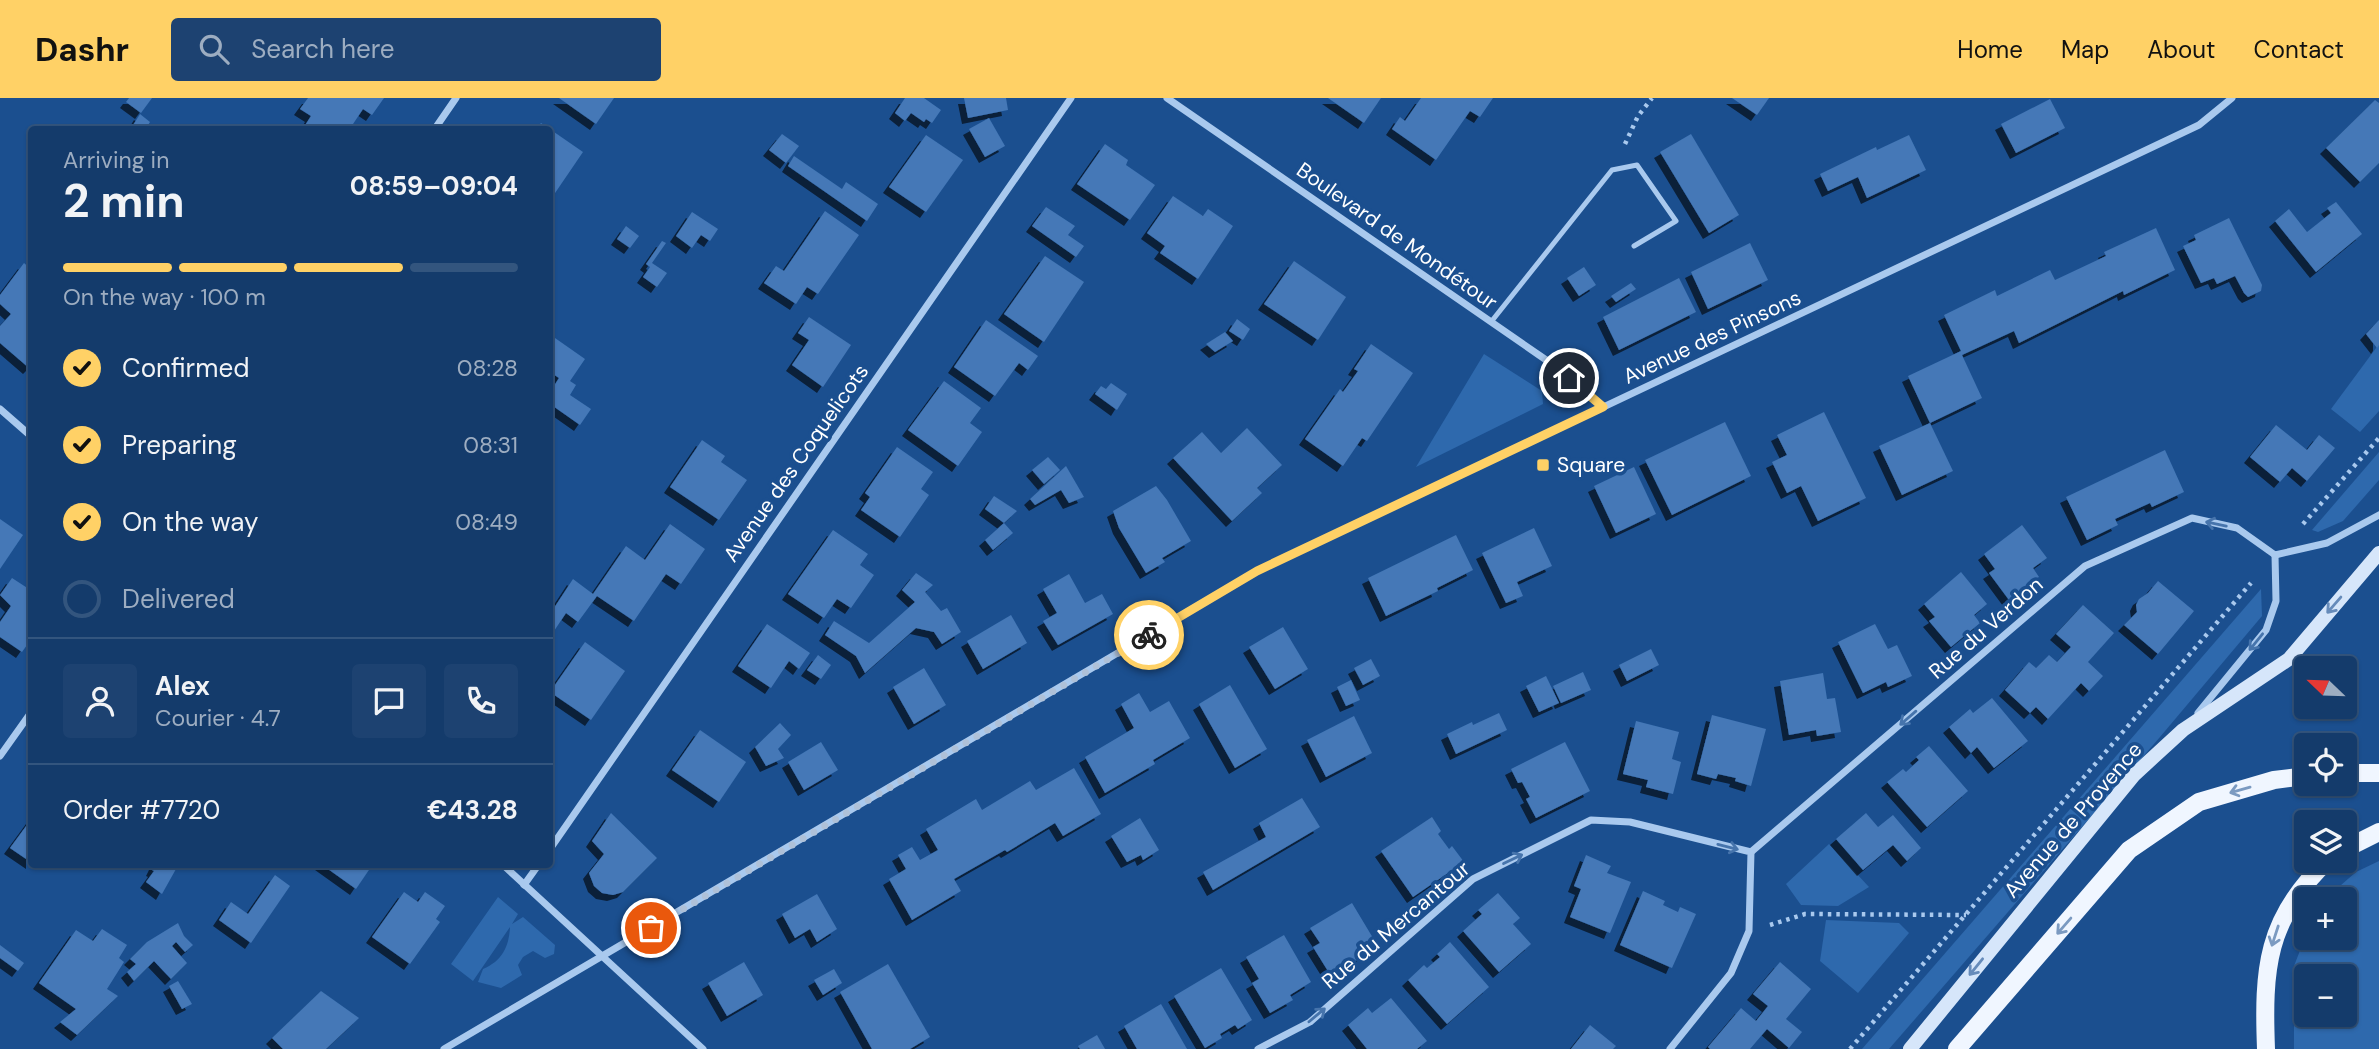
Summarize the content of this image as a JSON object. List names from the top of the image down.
{
  "streets": {
    "street": [
      "Boulevard de Mondétour",
      "Avenue des Pinsons",
      "Avenue des Coquelicots",
      "Rue du Verdon",
      "Avenue de Provence",
      "Rue du Mercantour"
    ]
  },
  "crossings": [
    ["Boulevard de Mondétour", "Avenue des Pinsons"],
    ["Rue du Verdon", "Rue du Mercantour"]
  ],
  "one_way": ["Rue du Verdon", "Rue du Mercantour"],
  "places": {
    "transit": ["Square"]
  },
  "north": "top left",
  "page": {
    "header": "Dashr",
    "search": "Search here",
    "nav": [
      "Home",
      "Map",
      "About",
      "Contact"
    ],
    "heading": ["2 min", "Arriving in", "08:59–09:04"],
    "panel": [
      "Alex",
      "Courier · 4.7",
      "Order #7720",
      "€43.28"
    ],
    "bar": "On the way · 100 m",
    "list": [
      ["Confirmed", "08:28"],
      ["Preparing", "08:31"],
      ["On the way", "08:49"],
      "Delivered"
    ],
    "map_buttons": ["+", "−"]
  }
}
